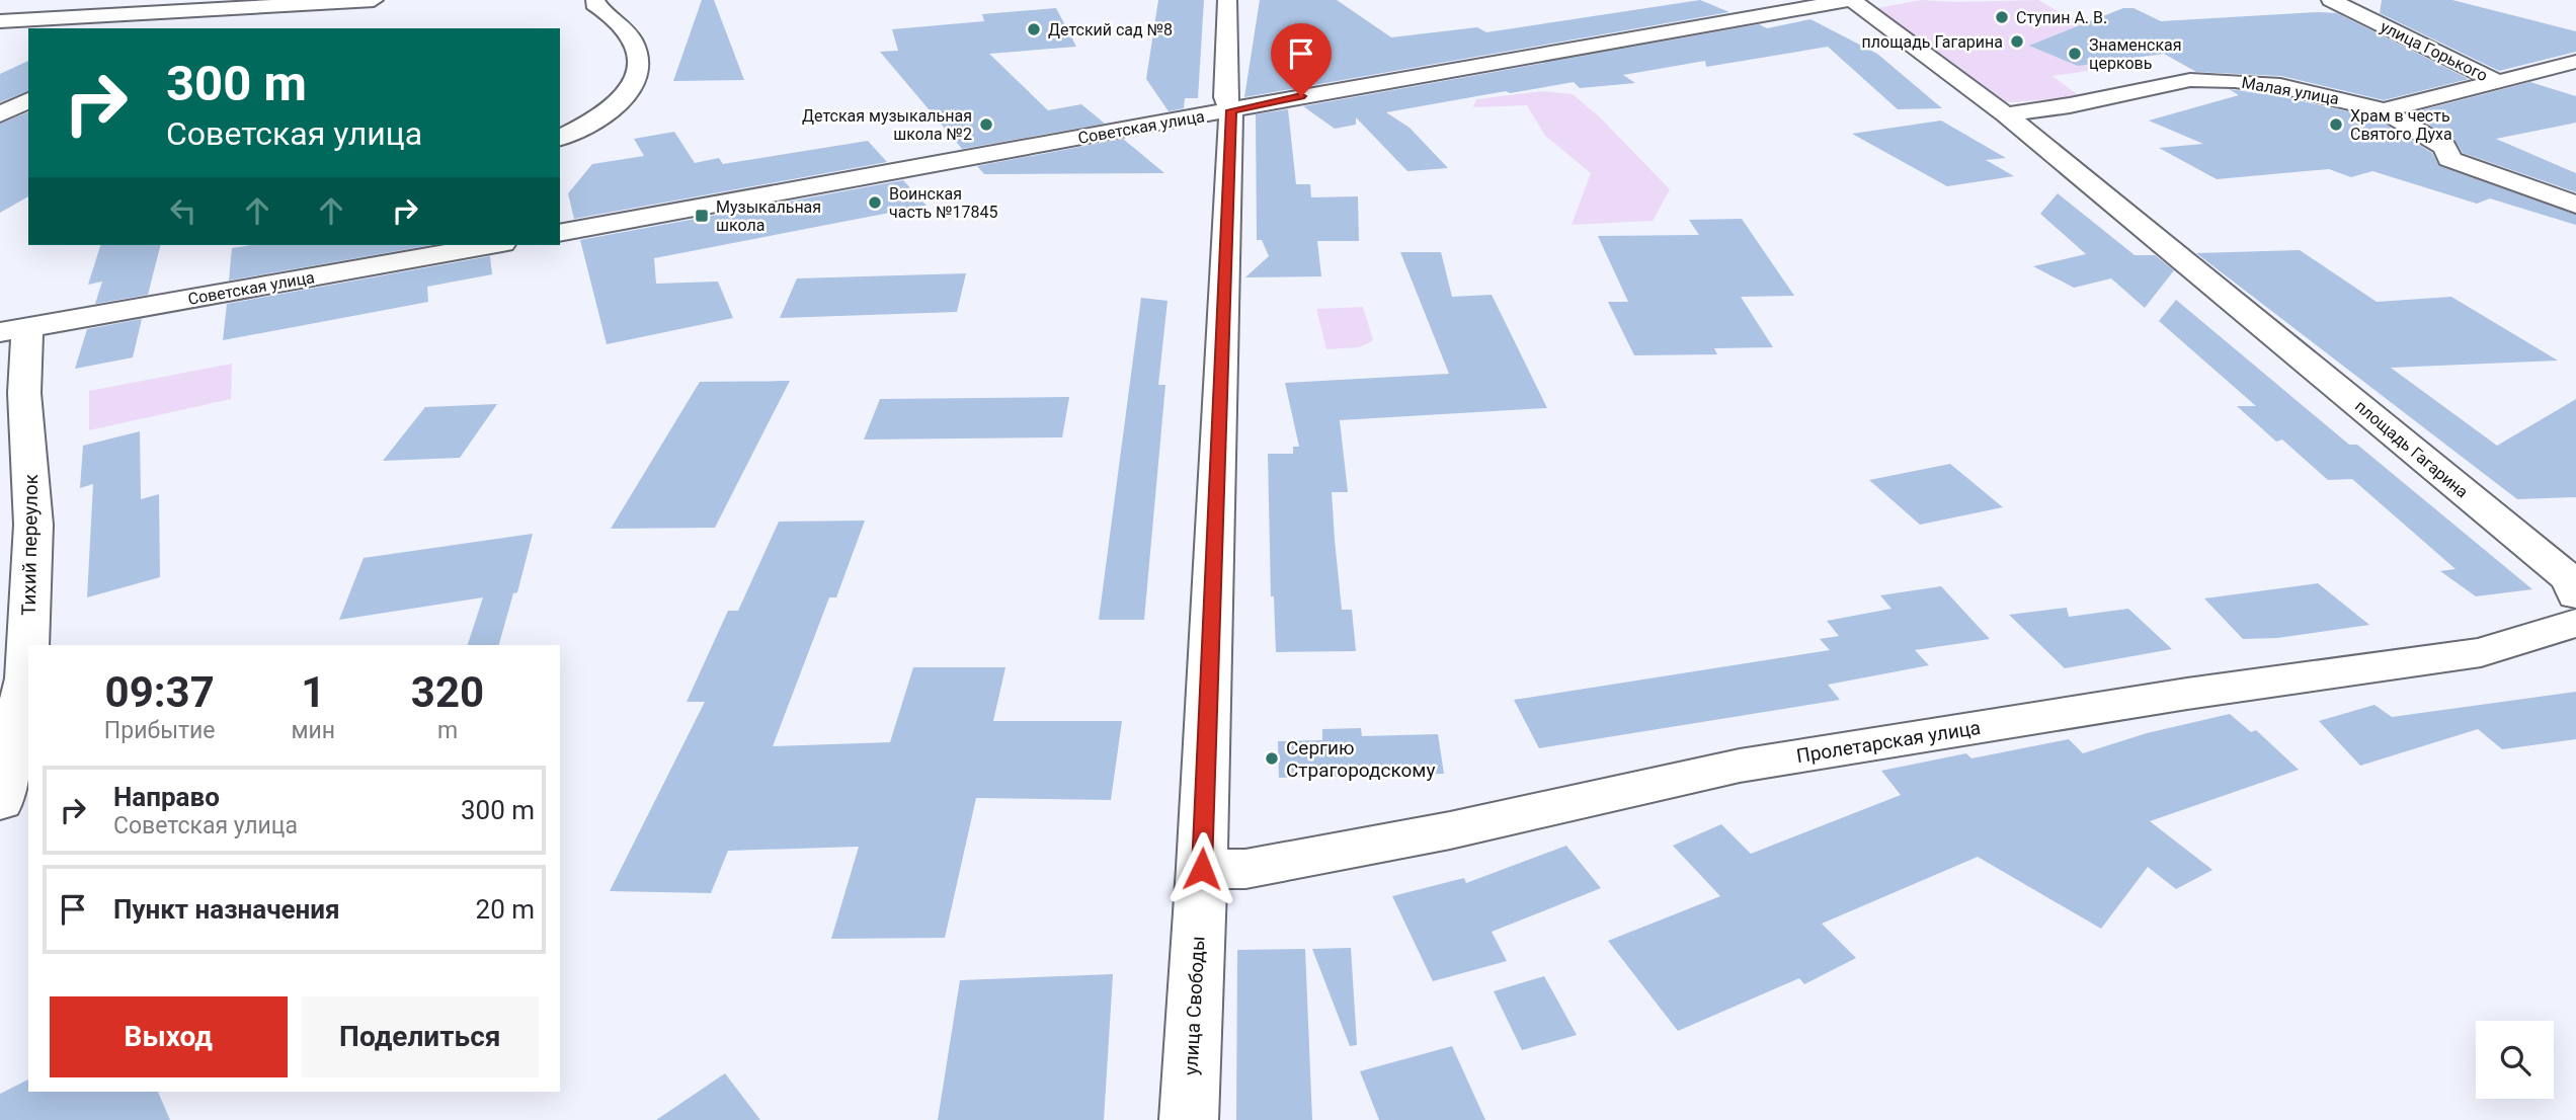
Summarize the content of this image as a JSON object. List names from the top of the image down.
{
  "streets": {
    "street": [
      "улица Горького",
      "Малая улица",
      "Советская улица",
      "площадь Гагарина",
      "Тихий переулок",
      "Пролетарская улица",
      "улица Свободы"
    ]
  },
  "crossings": [
    ["Малая улица", "площадь Гагарина"],
    ["Советская улица", "площадь Гагарина"],
    ["Советская улица", "Тихий переулок"],
    ["Советская улица", "улица Свободы"],
    ["площадь Гагарина", "Пролетарская улица"],
    ["Пролетарская улица", "улица Свободы"]
  ],
  "places": {
    "other": [
      "Ступин А. В.",
      "Детский сад №8",
      "площадь Гагарина",
      "Знаменская церковь",
      "Детская музыкальная школа №2",
      "Храм в честь Святого Духа",
      "Воинская часть №17845",
      "Сергию Страгородскому"
    ],
    "transit": ["Музыкальная школа"]
  },
  "page": {
    "turn": ["300 m", "Советская улица"],
    "eta": [
      "09:37",
      "Прибытие",
      "1",
      "мин",
      "320",
      "m"
    ],
    "list": [
      {
        "name": "Направо",
        "note": "Советская улица",
        "value": "300 m"
      },
      {
        "name": "Пункт назначения",
        "value": "20 m"
      }
    ],
    "buttons": ["Выход", "Поделиться"]
  }
}
